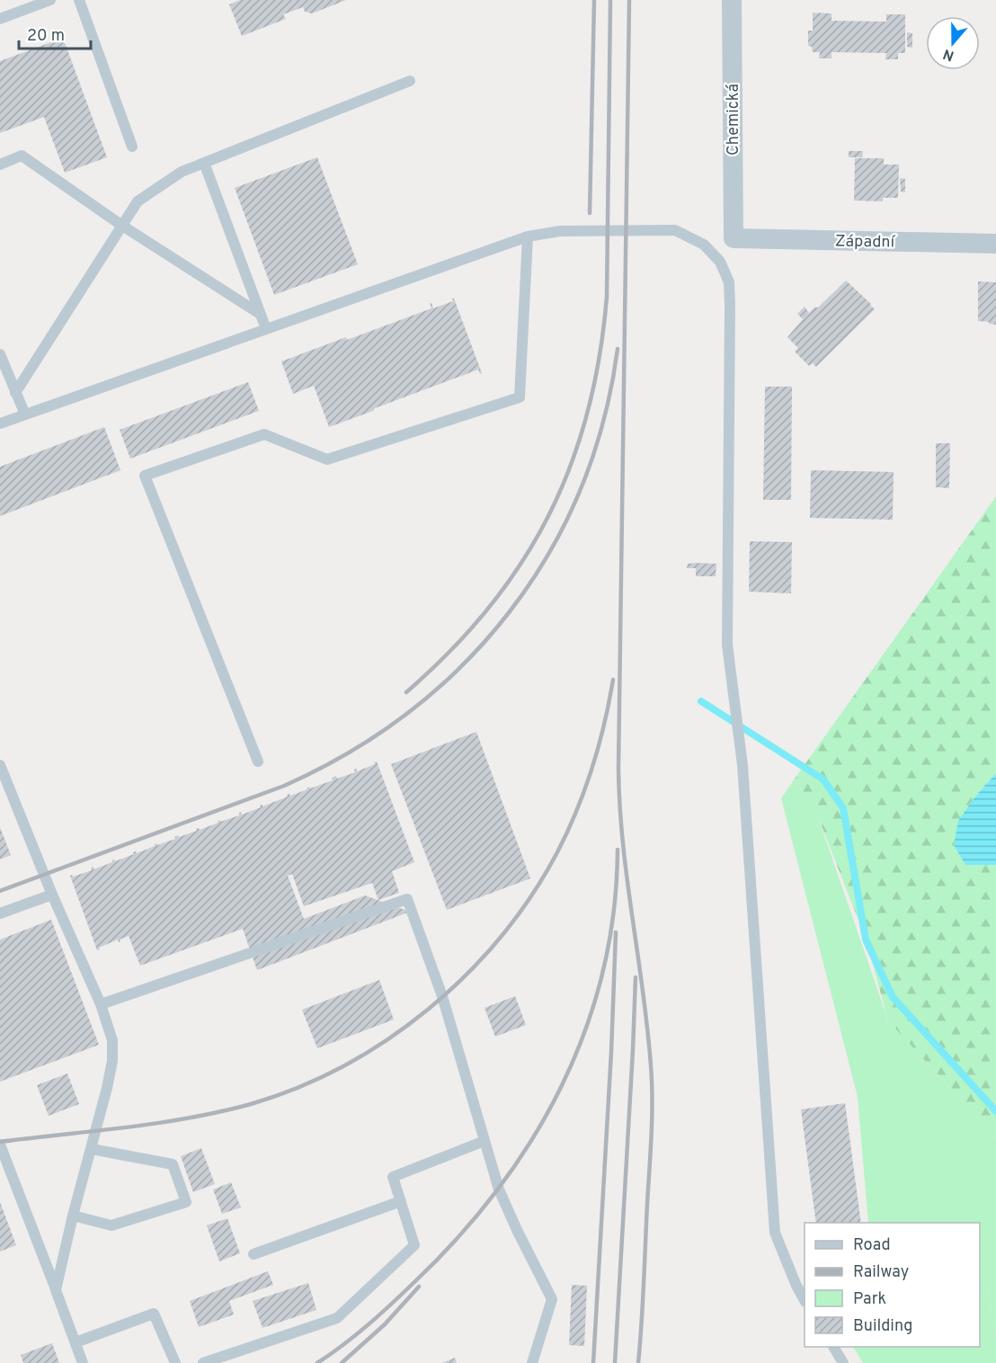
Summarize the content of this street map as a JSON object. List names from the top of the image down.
{
  "streets": {
    "street": ["Chemická", "Západní"]
  },
  "crossings": [
    ["Chemická", "Západní"]
  ],
  "legend": [
    "Road",
    "Railway",
    "Park",
    "Building"
  ],
  "scale_bar": "20 m",
  "north": "bottom"
}
